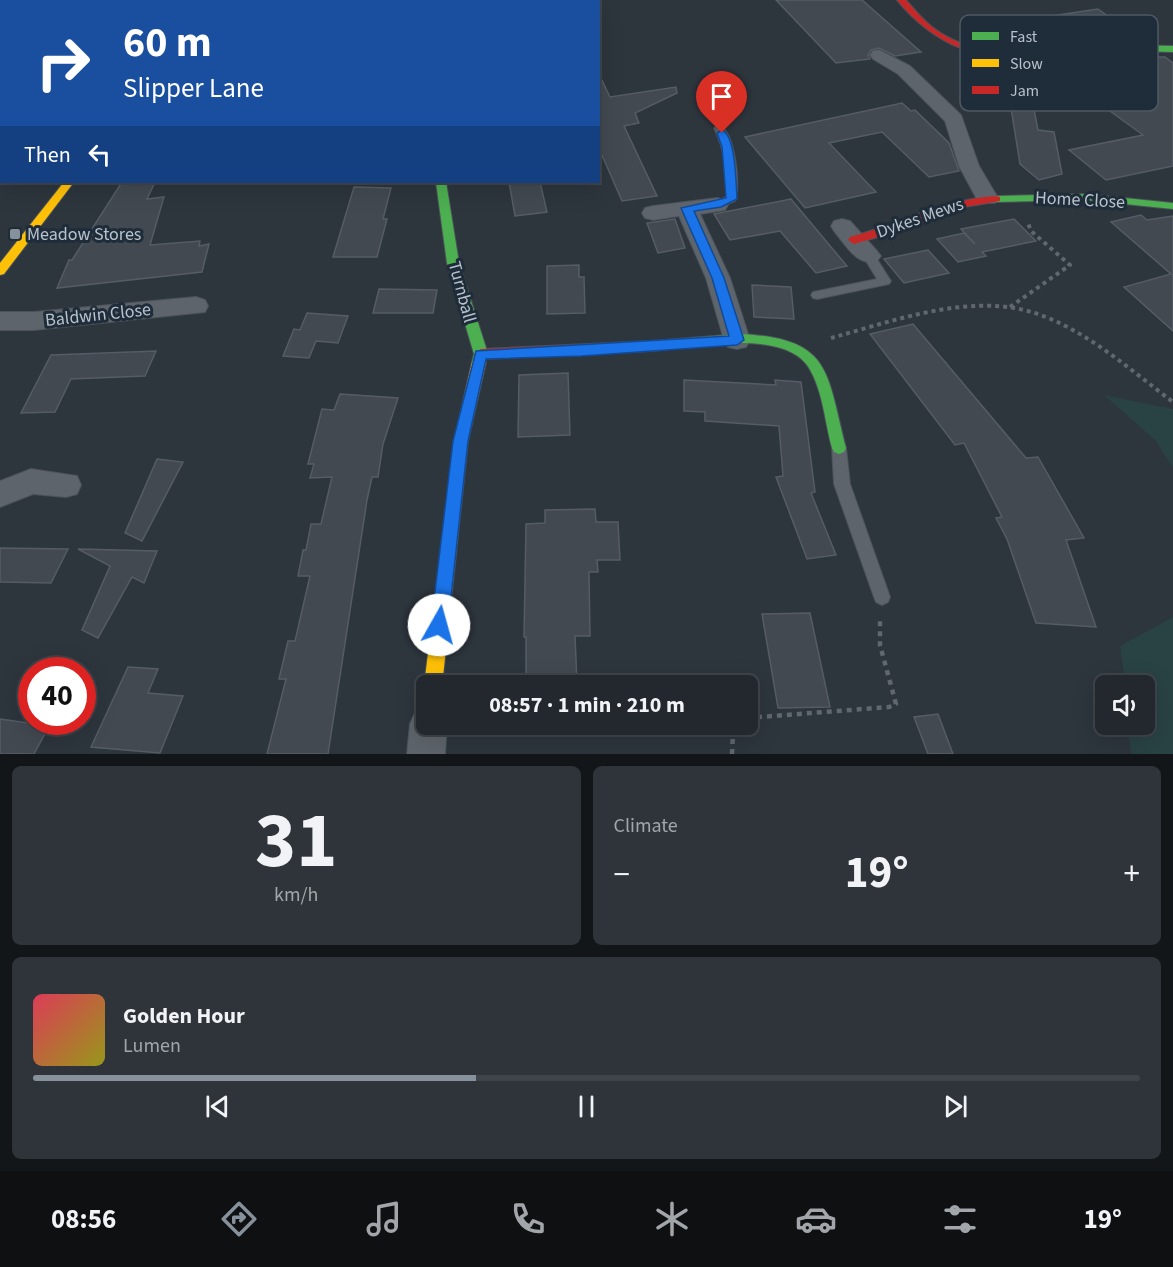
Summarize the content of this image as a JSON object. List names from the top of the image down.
{
  "streets": {
    "street": [
      "Home Close",
      "Dykes Mews",
      "Turnball",
      "Baldwin Close"
    ]
  },
  "crossings": [
    ["Home Close", "Dykes Mews"]
  ],
  "places": {
    "transit": ["Meadow Stores"]
  },
  "legend": ["Fast", "Slow", "Jam"],
  "page": {
    "turn": ["60 m", "Slipper Lane"],
    "then": "Then",
    "limit": "40",
    "trip": "08:57 · 1 min · 210 m",
    "tile": [
      ["31", "km/h"],
      "Climate"
    ],
    "heat": ["−", "19°", "+"],
    "song": ["Golden Hour", "Lumen"],
    "tabs": ["08:56", "19°"]
  }
}
